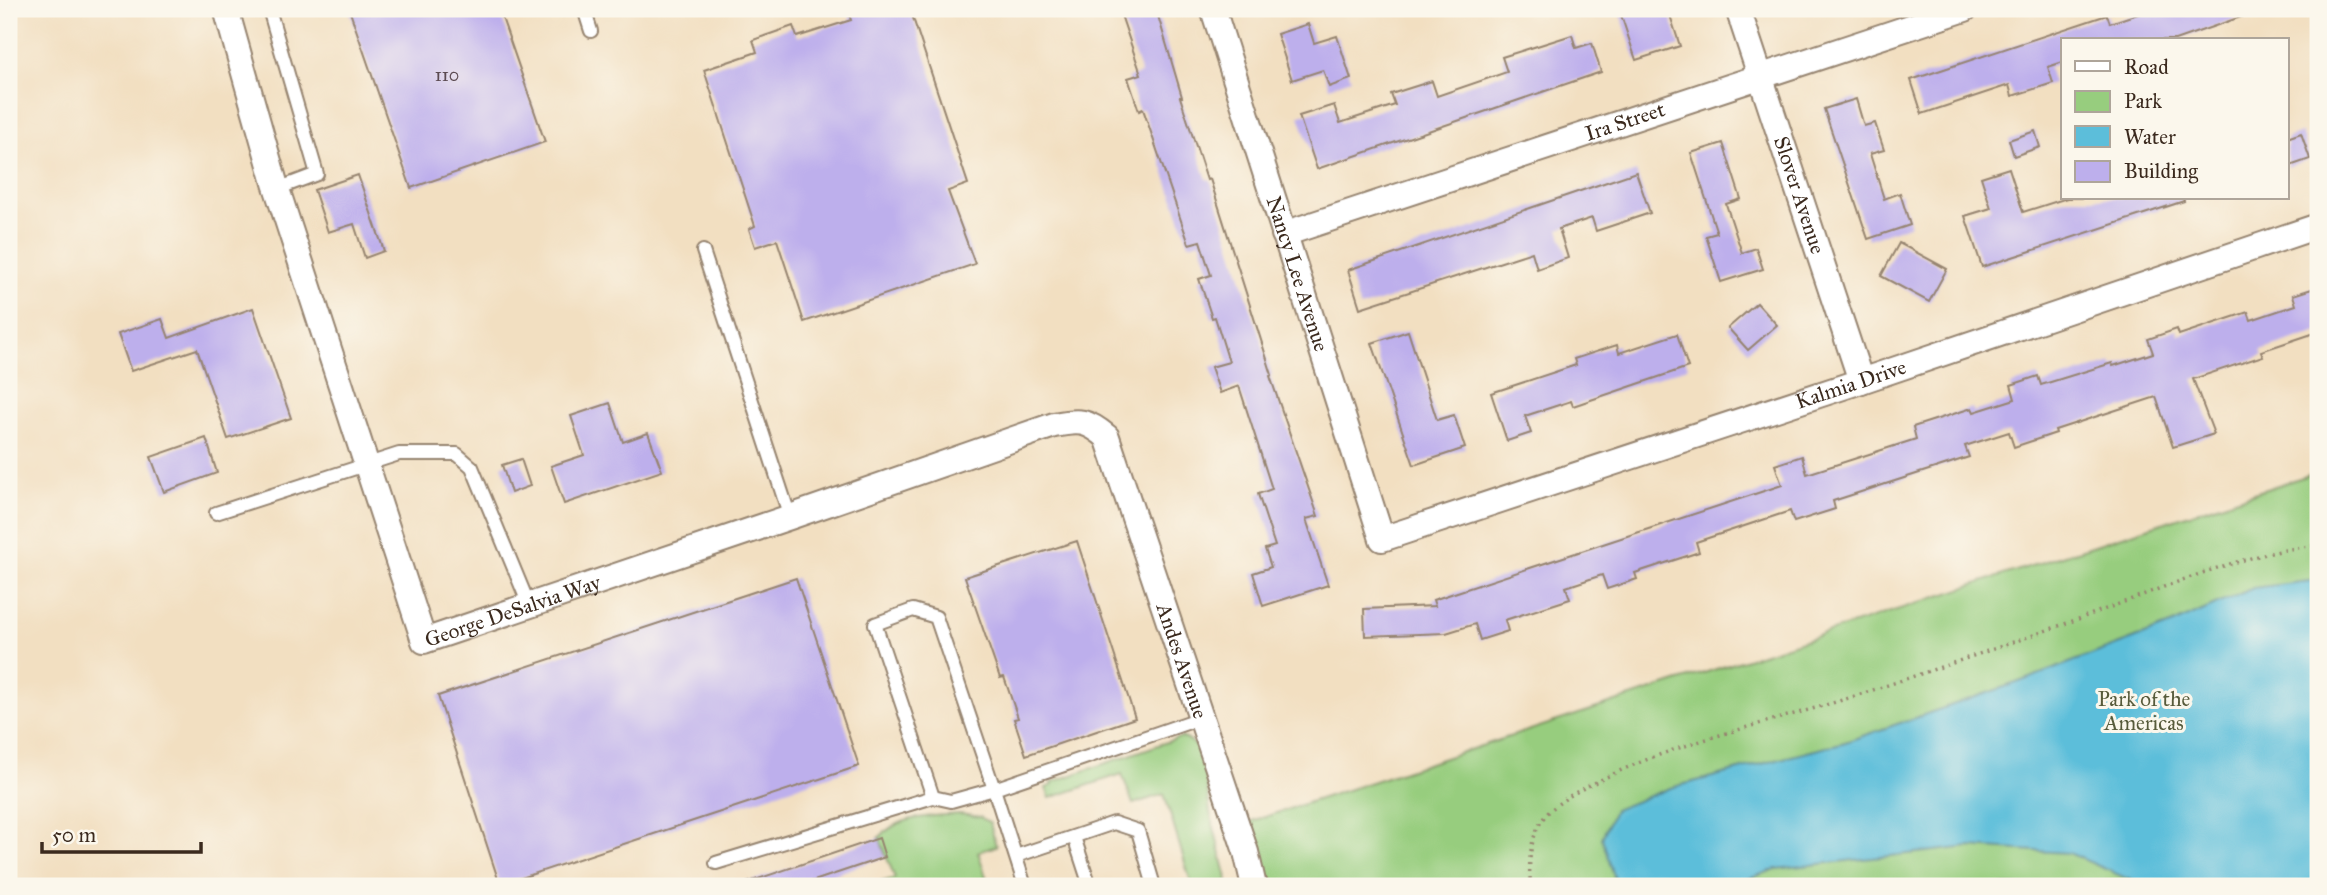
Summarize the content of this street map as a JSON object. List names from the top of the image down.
{
  "streets": {
    "street": [
      "Ira Street",
      "Slover Avenue",
      "Nancy Lee Avenue",
      "Kalmia Drive",
      "George DeSalvia Way",
      "Andes Avenue"
    ]
  },
  "crossings": [
    ["Ira Street", "Slover Avenue"],
    ["Ira Street", "Nancy Lee Avenue"],
    ["Slover Avenue", "Kalmia Drive"],
    ["Nancy Lee Avenue", "Kalmia Drive"],
    ["George DeSalvia Way", "Andes Avenue"]
  ],
  "parks": ["Park of the Americas"],
  "house_numbers": ["110"],
  "legend": [
    "Road",
    "Park",
    "Water",
    "Building"
  ],
  "scale_bar": "50 m"
}
